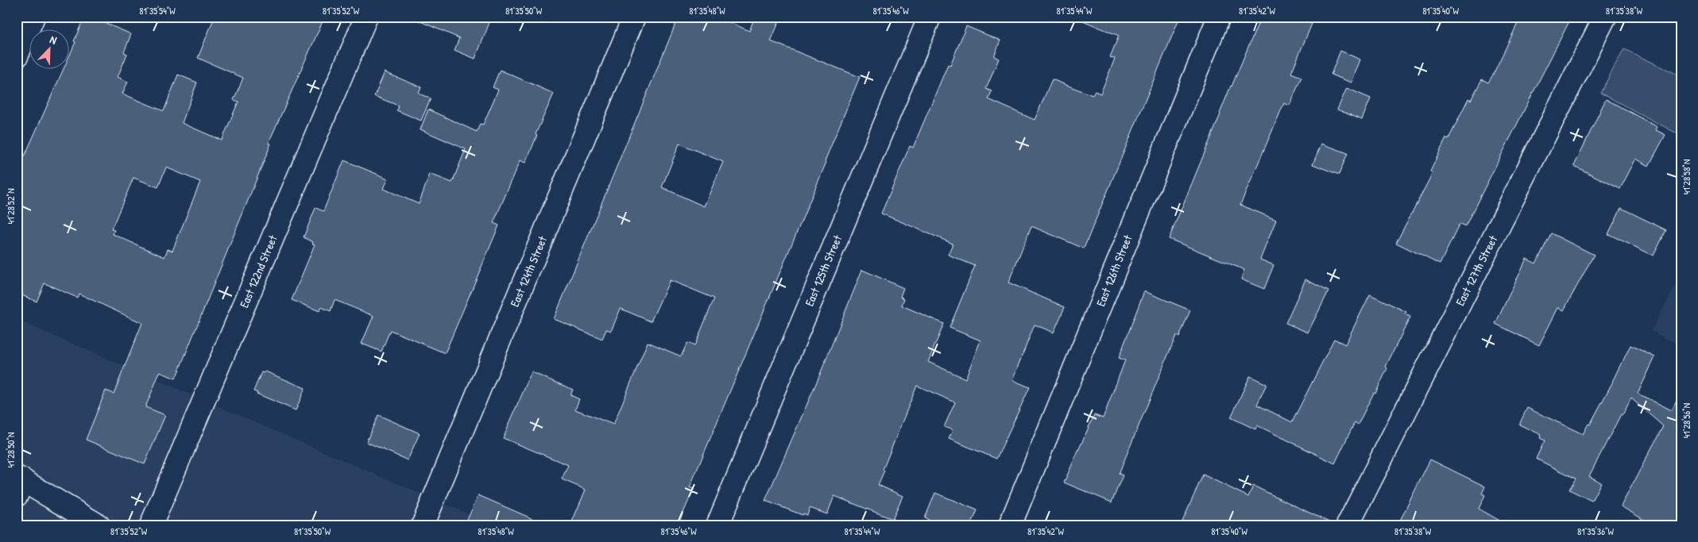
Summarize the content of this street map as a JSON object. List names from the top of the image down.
{
  "streets": {
    "street": [
      "East 125th Street",
      "East 126th Street",
      "East 127th Street",
      "East 122nd Street",
      "East 124th Street"
    ]
  },
  "north": "top right",
  "coordinates": [
    "81°35'54\"W",
    "81°35'52\"W",
    "81°35'50\"W",
    "81°35'48\"W",
    "81°35'46\"W",
    "81°35'44\"W",
    "81°35'42\"W",
    "81°35'40\"W",
    "81°35'38\"W",
    "41°28'58\"N",
    "41°28'52\"N",
    "41°28'56\"N",
    "41°28'50\"N",
    "81°35'36\"W"
  ]
}
